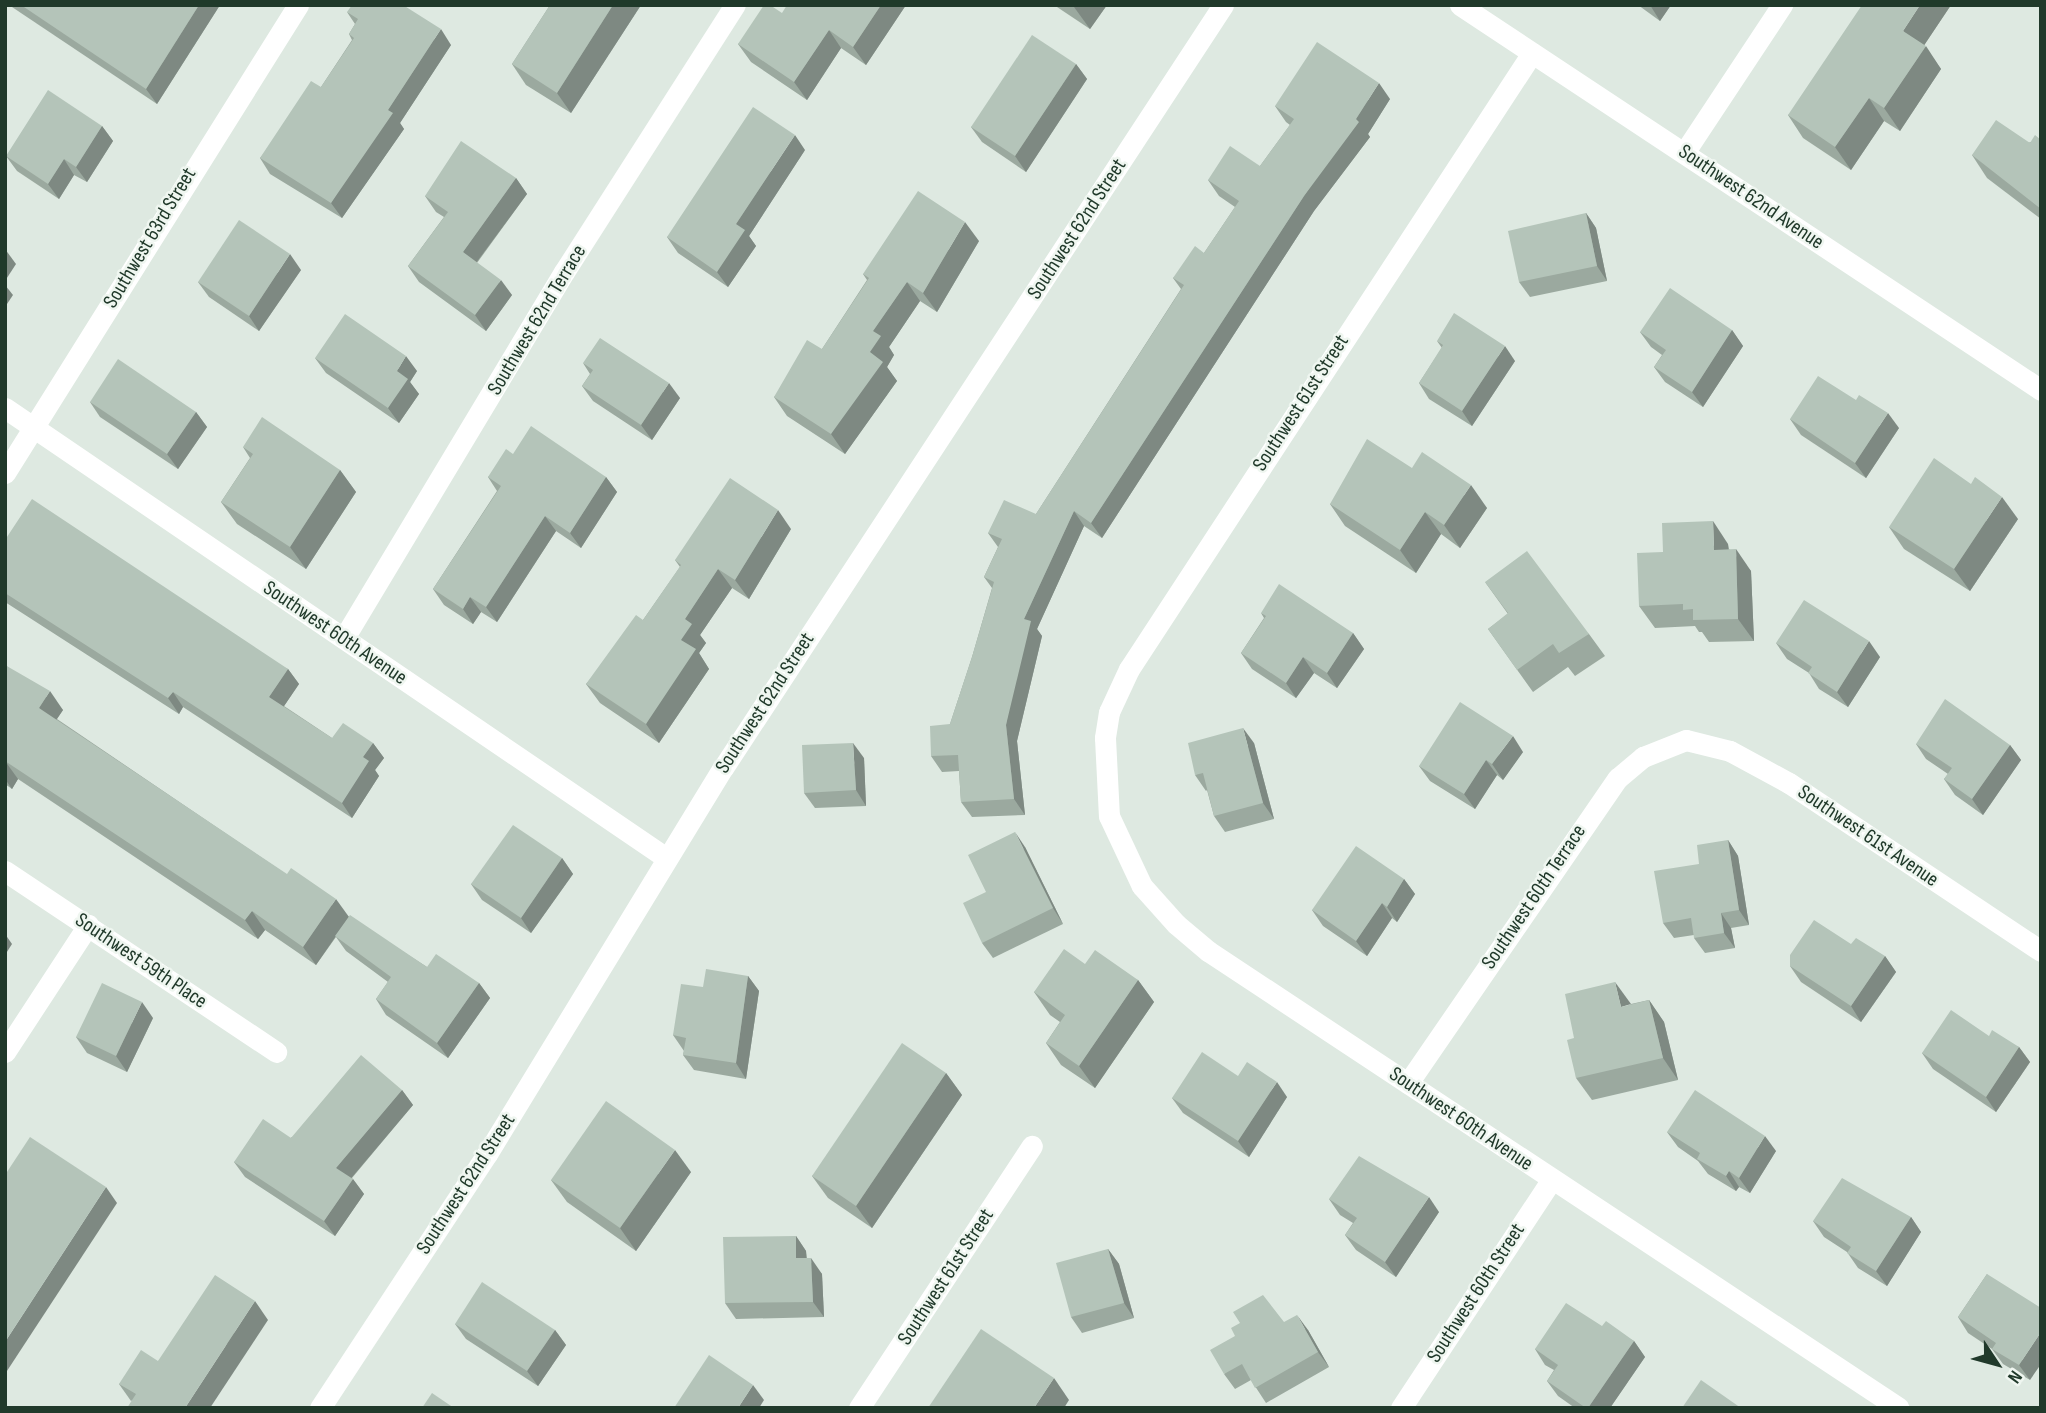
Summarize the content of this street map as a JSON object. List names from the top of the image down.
{
  "streets": {
    "street": [
      "Southwest 62nd Avenue",
      "Southwest 62nd Street",
      "Southwest 63rd Street",
      "Southwest 62nd Terrace",
      "Southwest 61st Street",
      "Southwest 60th Avenue",
      "Southwest 61st Avenue",
      "Southwest 60th Terrace",
      "Southwest 59th Place",
      "Southwest 60th Street"
    ]
  },
  "crossings": [
    ["Southwest 62nd Avenue", "Southwest 61st Street"],
    ["Southwest 62nd Street", "Southwest 60th Avenue"],
    ["Southwest 63rd Street", "Southwest 60th Avenue"],
    ["Southwest 62nd Terrace", "Southwest 60th Avenue"],
    ["Southwest 61st Street", "Southwest 60th Avenue"],
    ["Southwest 60th Avenue", "Southwest 60th Terrace"],
    ["Southwest 60th Avenue", "Southwest 60th Street"],
    ["Southwest 61st Avenue", "Southwest 60th Terrace"]
  ],
  "north": "bottom right"
}
